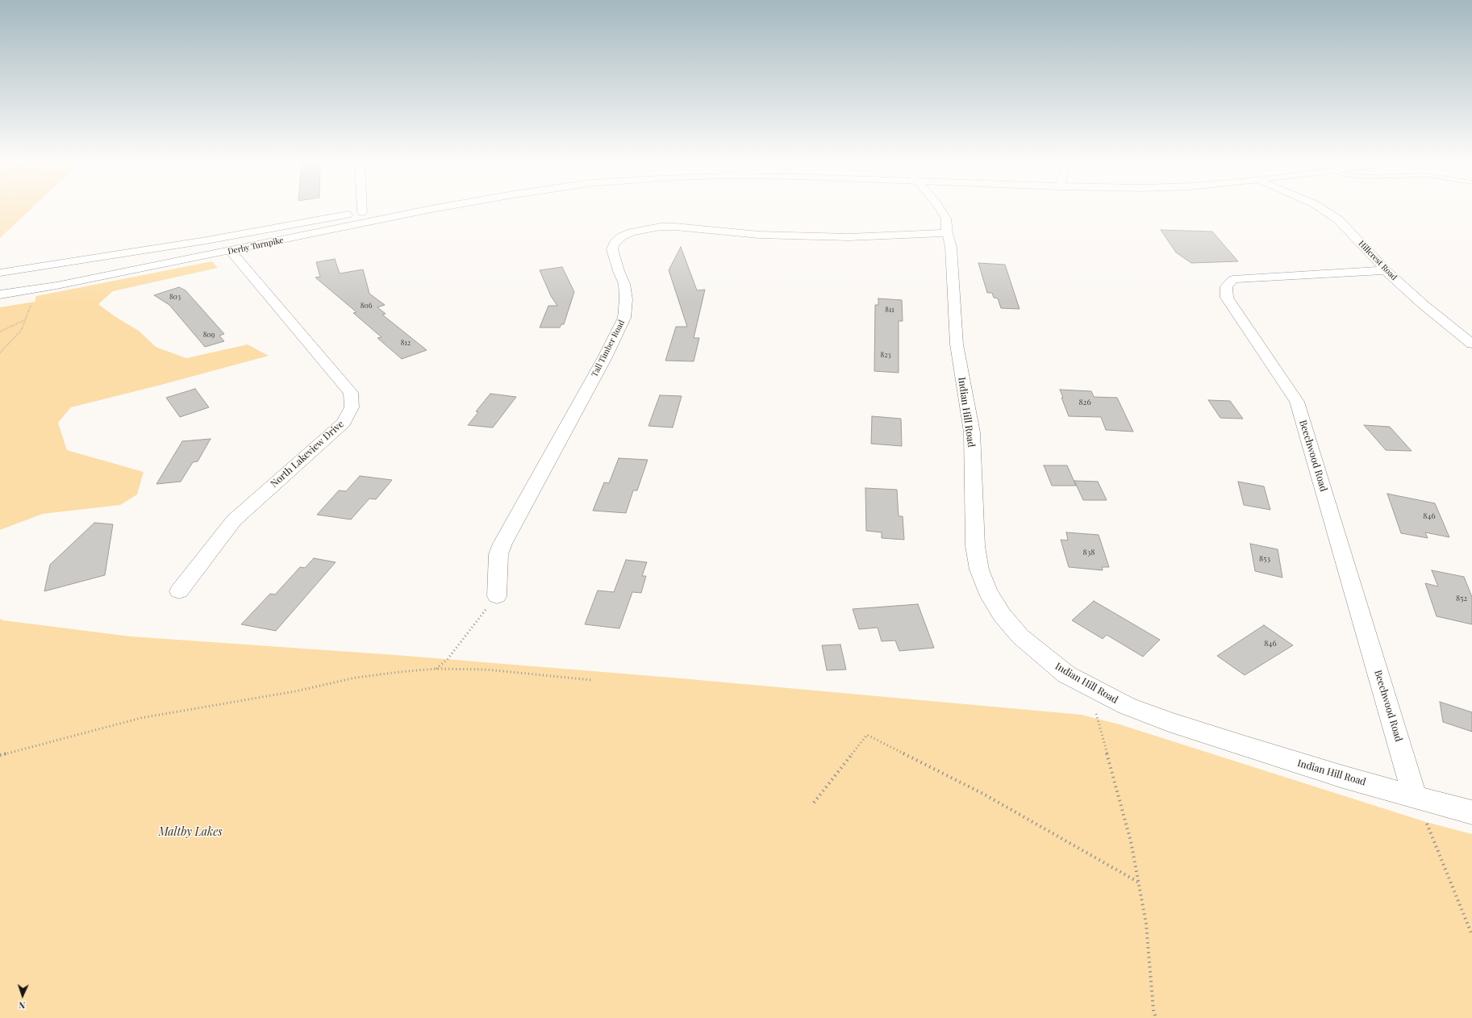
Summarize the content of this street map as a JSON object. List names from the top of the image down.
{
  "streets": {
    "main road": [
      "Derby Turnpike",
      "Hillcrest Road",
      "Tall Timber Road",
      "Indian Hill Road",
      "North Lakeview Drive",
      "Beechwood Road"
    ]
  },
  "crossings": [
    ["Derby Turnpike", "North Lakeview Drive"],
    ["Hillcrest Road", "Beechwood Road"],
    ["Tall Timber Road", "Indian Hill Road"],
    ["Indian Hill Road", "Beechwood Road"]
  ],
  "parks": ["Maltby Lakes"],
  "house_numbers": [
    "803",
    "806",
    "811",
    "809",
    "812",
    "823",
    "826",
    "846",
    "838",
    "853",
    "852",
    "846"
  ],
  "north": "bottom"
}
